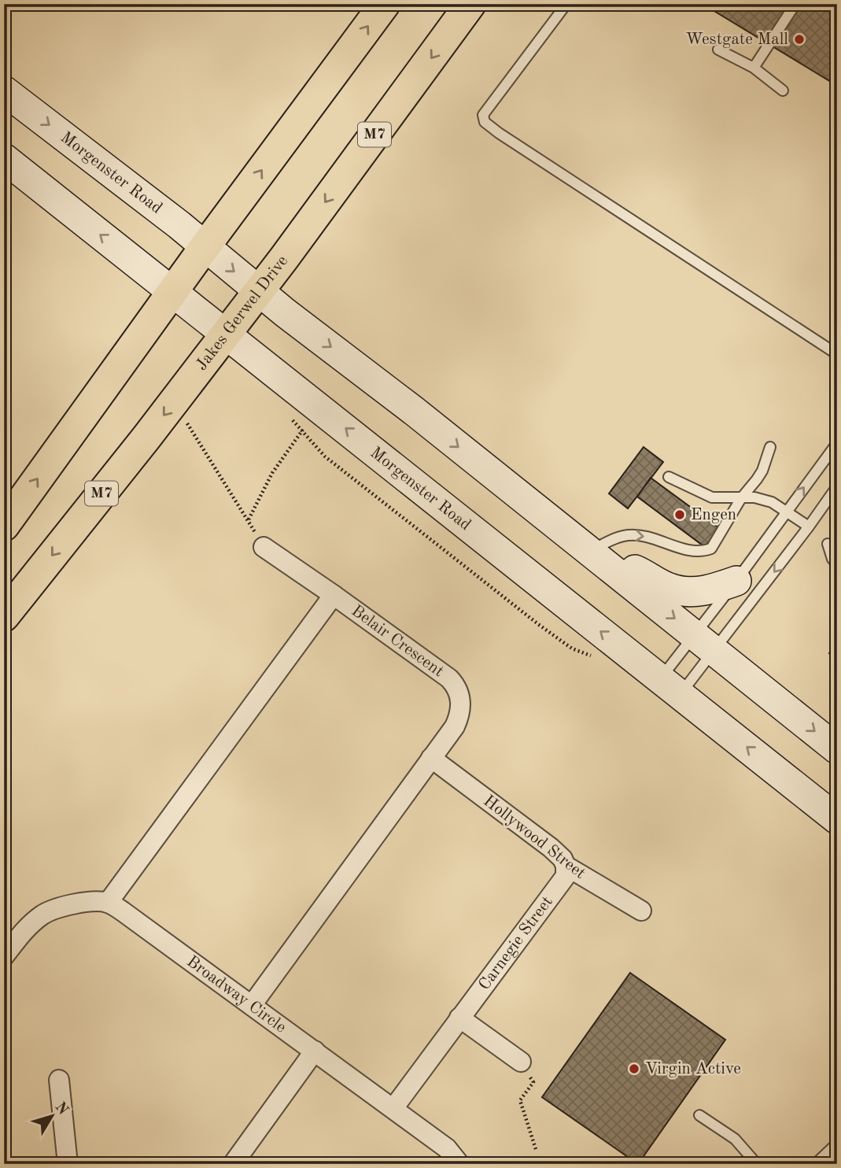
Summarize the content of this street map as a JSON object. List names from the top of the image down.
{
  "streets": {
    "main road": ["M7", "Morgenster Road", "Jakes Gerwel Drive"],
    "street": [
      "Belair Crescent",
      "Hollywood Street",
      "Carnegie Street",
      "Broadway Circle"
    ]
  },
  "crossings": [
    ["Morgenster Road", "Jakes Gerwel Drive"],
    ["Belair Crescent", "Hollywood Street"],
    ["Belair Crescent", "Broadway Circle"],
    ["Hollywood Street", "Carnegie Street"],
    ["Carnegie Street", "Broadway Circle"]
  ],
  "places": ["Westgate Mall", "Engen", "Virgin Active"],
  "north": "top right"
}
